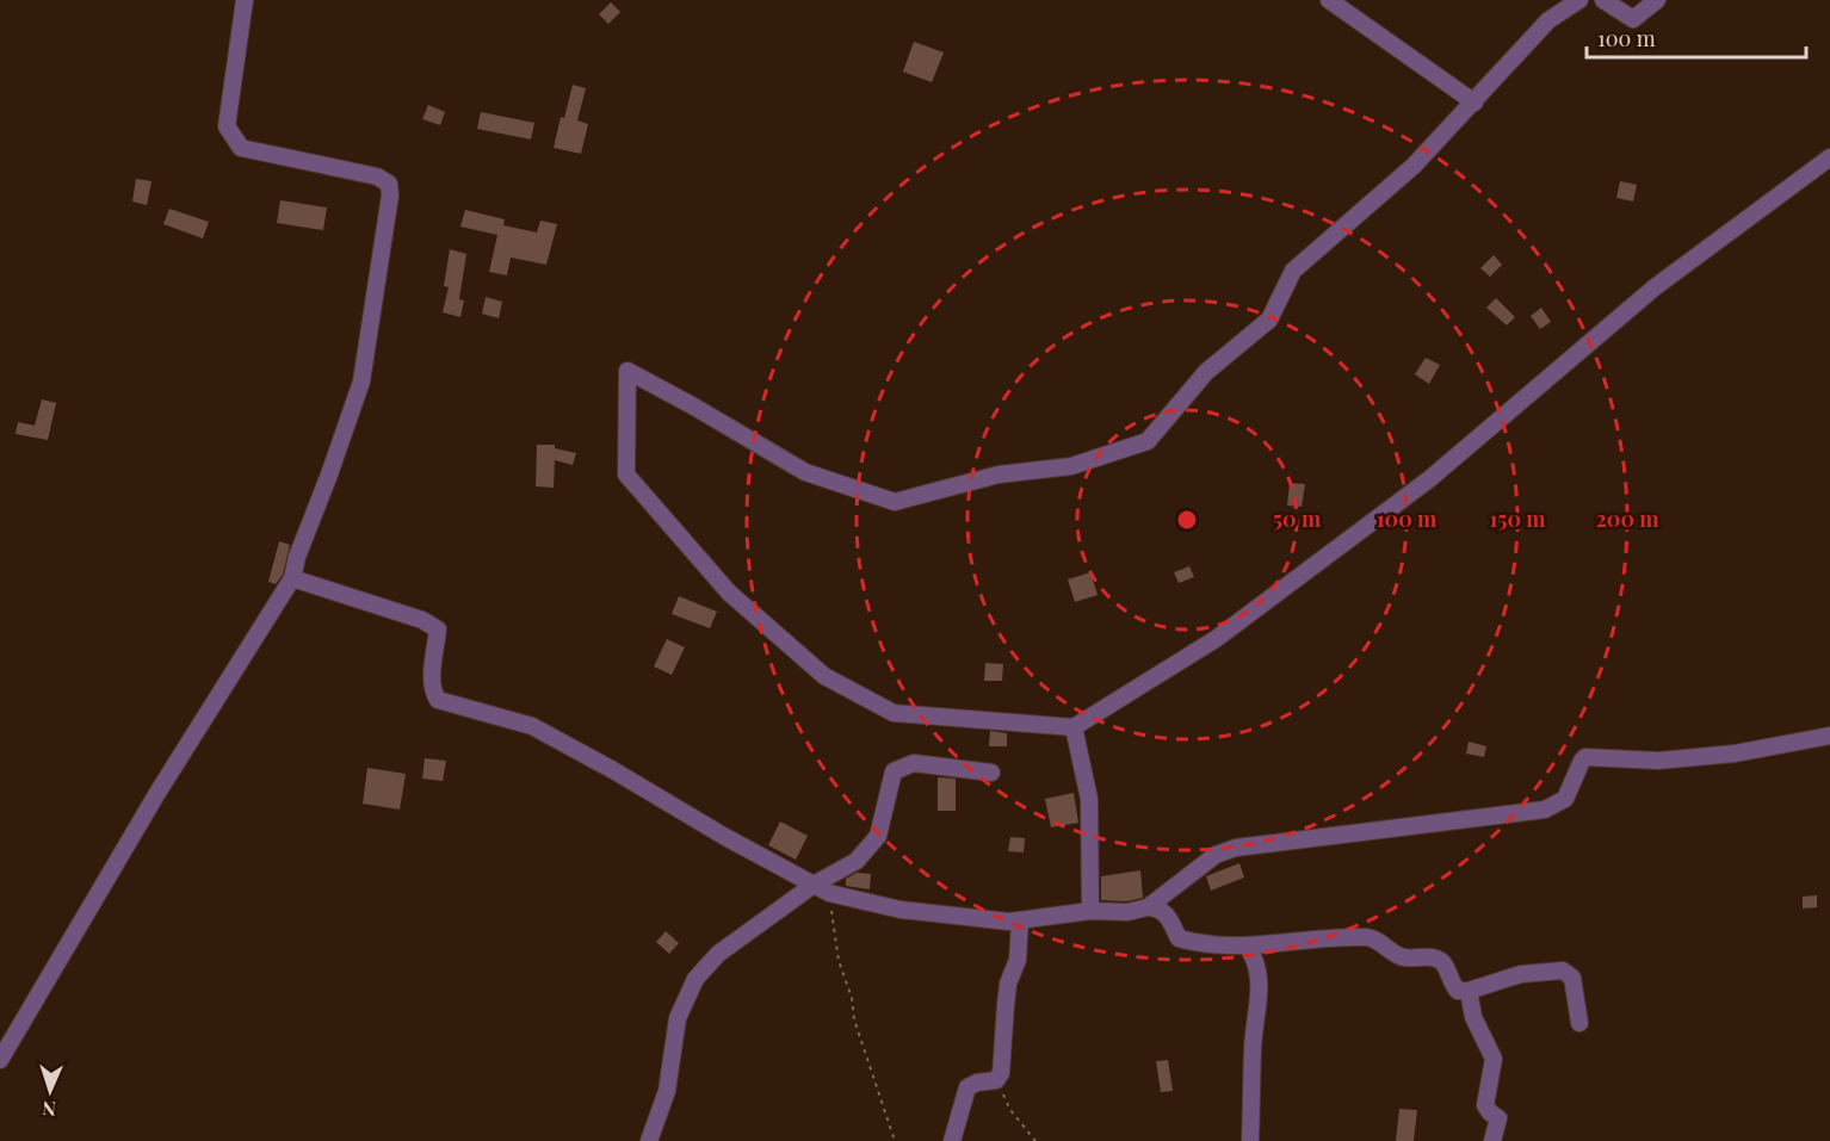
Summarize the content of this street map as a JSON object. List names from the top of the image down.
{
  "scale_bar": "100 m",
  "north": "bottom",
  "rings": [
    "50 m",
    "100 m",
    "150 m",
    "200 m"
  ]
}
